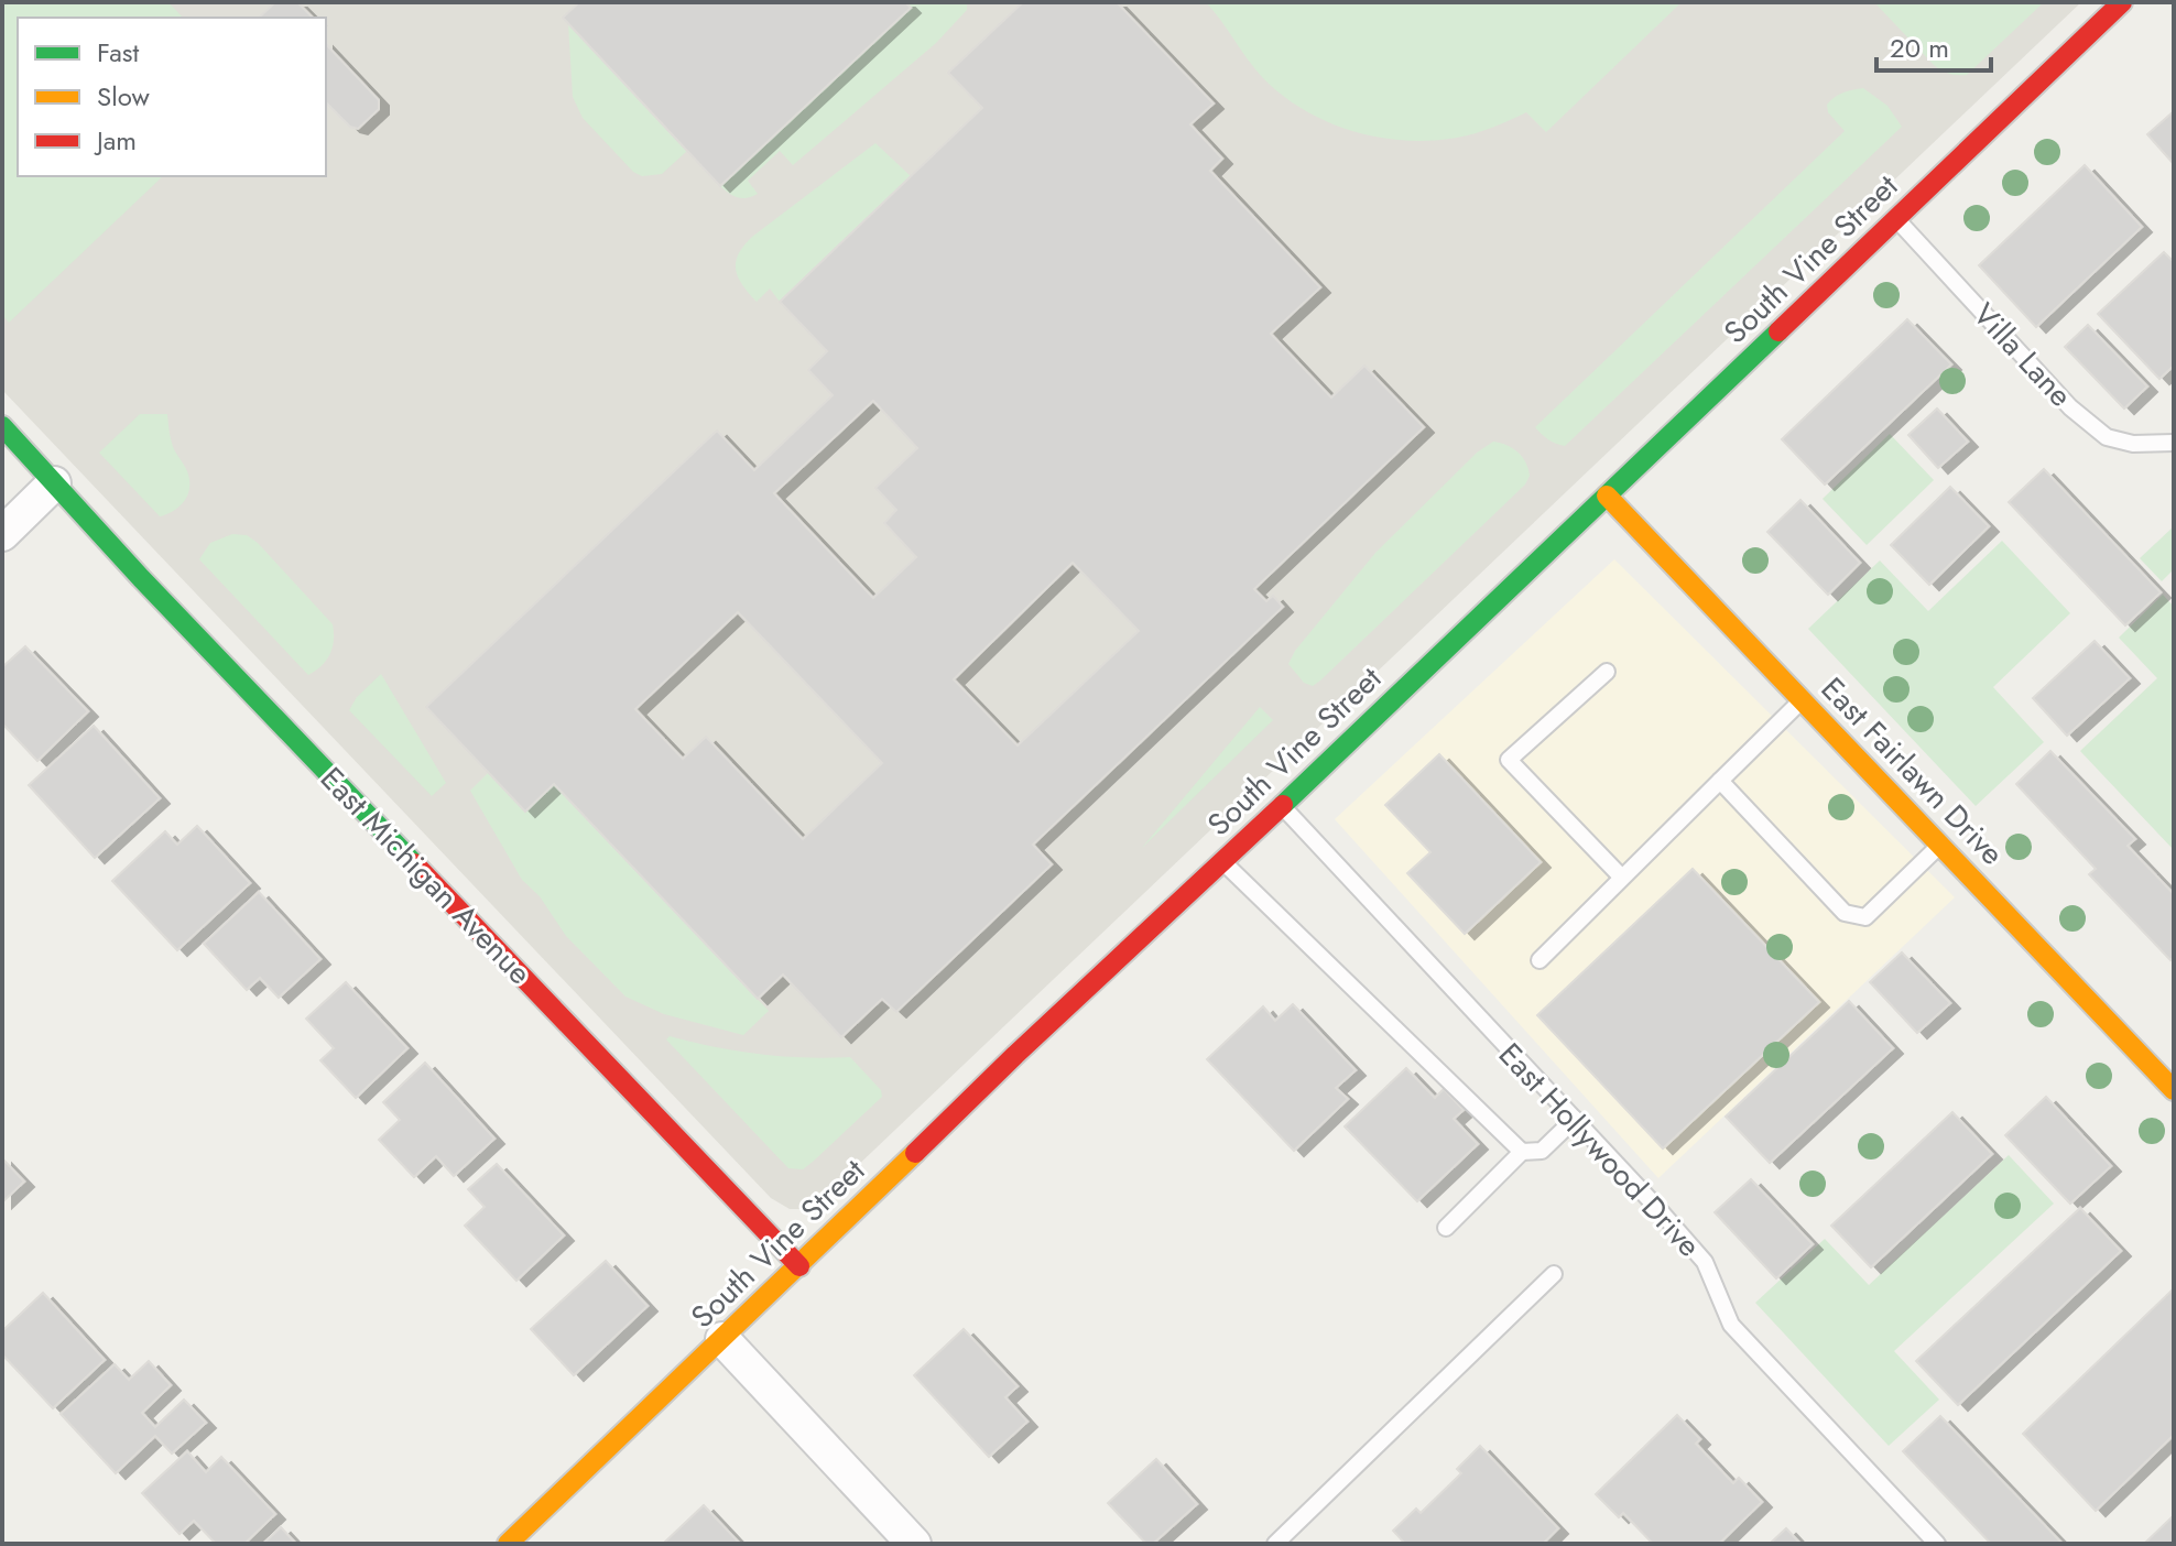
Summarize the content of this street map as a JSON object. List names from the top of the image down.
{
  "streets": {
    "main road": ["South Vine Street", "East Fairlawn Drive", "East Michigan Avenue"],
    "lane": ["Villa Lane", "East Hollywood Drive"]
  },
  "crossings": [
    ["South Vine Street", "Villa Lane"],
    ["South Vine Street", "East Fairlawn Drive"],
    ["South Vine Street", "East Michigan Avenue"],
    ["South Vine Street", "East Hollywood Drive"]
  ],
  "legend": ["Fast", "Slow", "Jam"],
  "scale_bar": "20 m"
}
